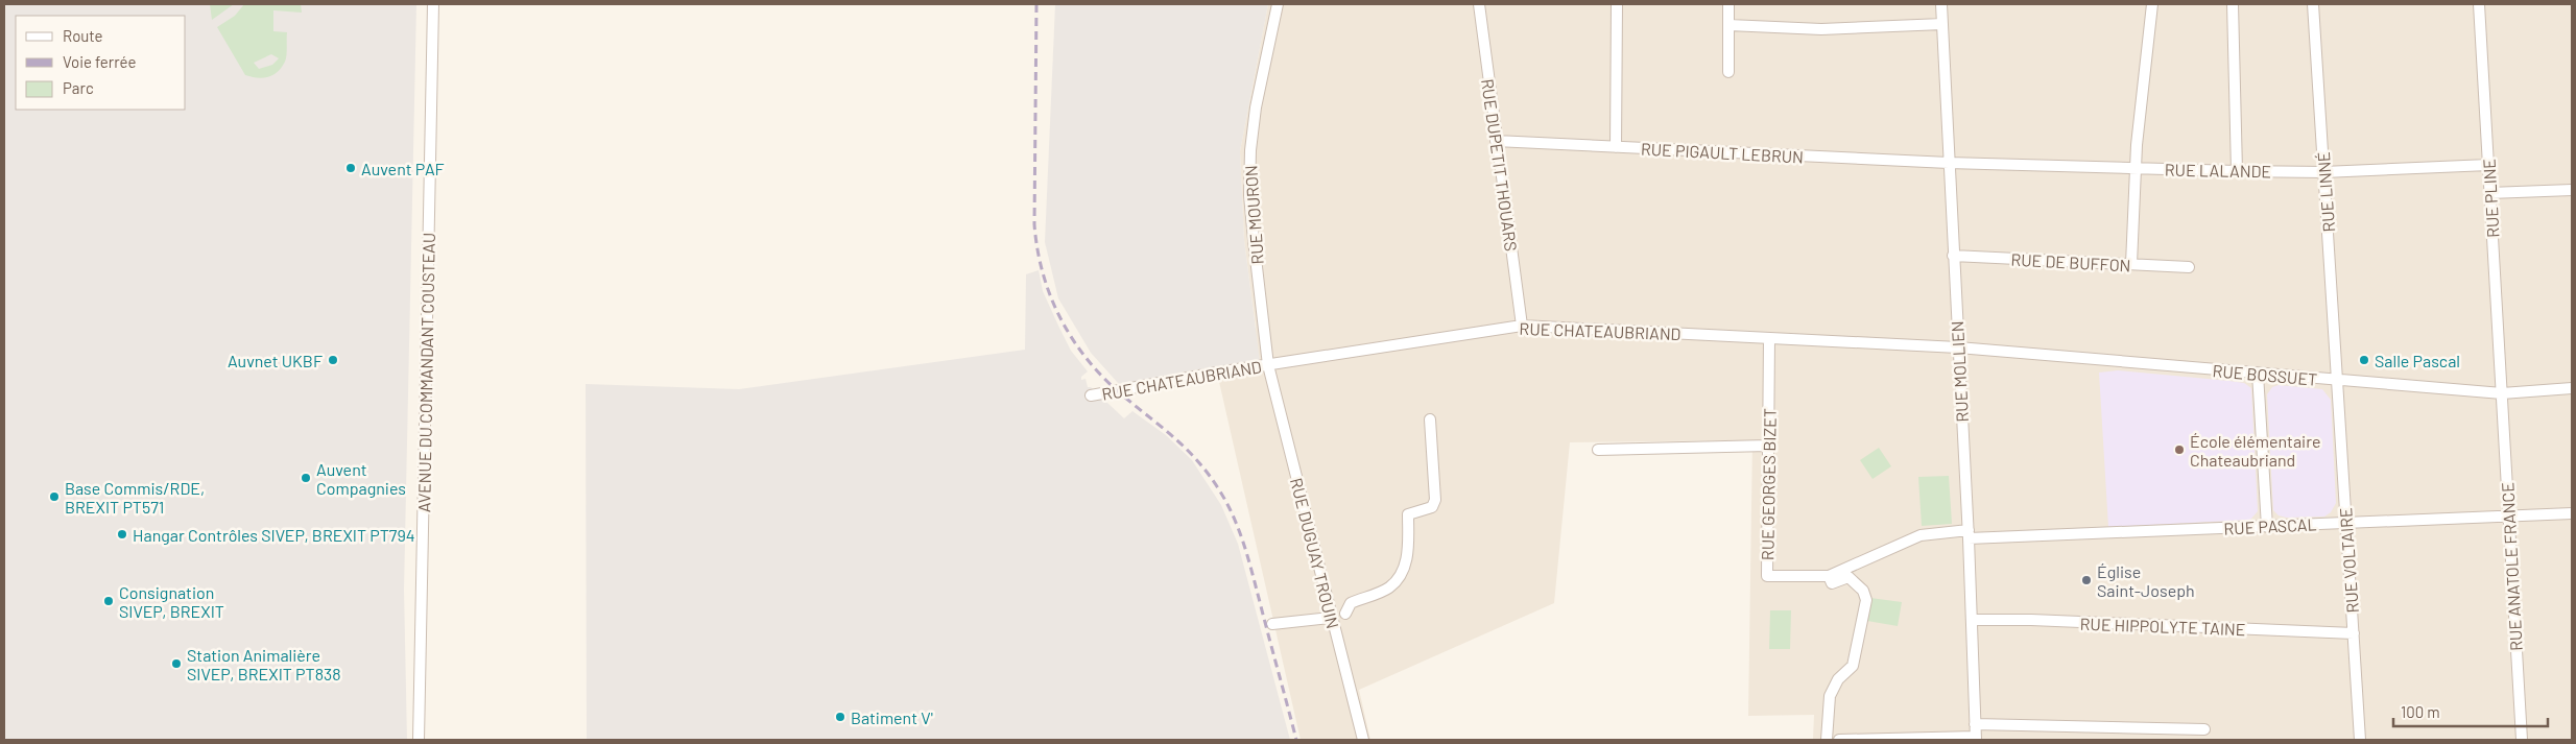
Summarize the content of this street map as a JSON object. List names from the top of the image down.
{
  "streets": {
    "street": [
      "RUE PIGAULT LEBRUN",
      "RUE DUPETIT THOUARS",
      "RUE LALANDE",
      "RUE LINNÉ",
      "RUE PLINE",
      "RUE MOURON",
      "RUE DE BUFFON",
      "RUE CHATEAUBRIAND",
      "RUE MOLLIEN",
      "AVENUE DU COMMANDANT COUSTEAU",
      "RUE BOSSUET",
      "RUE GEORGES BIZET",
      "RUE PASCAL",
      "RUE DUGUAY TROUIN",
      "RUE VOLTAIRE",
      "RUE ANATOLE FRANCE",
      "RUE HIPPOLYTE TAINE"
    ]
  },
  "crossings": [
    ["RUE PIGAULT LEBRUN", "RUE DUPETIT THOUARS"],
    ["RUE PIGAULT LEBRUN", "RUE LALANDE"],
    ["RUE PIGAULT LEBRUN", "RUE MOLLIEN"],
    ["RUE DUPETIT THOUARS", "RUE CHATEAUBRIAND"],
    ["RUE LALANDE", "RUE LINNÉ"],
    ["RUE LALANDE", "RUE PLINE"],
    ["RUE LALANDE", "RUE MOLLIEN"],
    ["RUE LINNÉ", "RUE BOSSUET"],
    ["RUE LINNÉ", "RUE VOLTAIRE"],
    ["RUE PLINE", "RUE BOSSUET"],
    ["RUE PLINE", "RUE ANATOLE FRANCE"],
    ["RUE MOURON", "RUE CHATEAUBRIAND"],
    ["RUE MOURON", "RUE DUGUAY TROUIN"],
    ["RUE DE BUFFON", "RUE MOLLIEN"],
    ["RUE CHATEAUBRIAND", "RUE MOLLIEN"],
    ["RUE CHATEAUBRIAND", "RUE BOSSUET"],
    ["RUE CHATEAUBRIAND", "RUE GEORGES BIZET"],
    ["RUE CHATEAUBRIAND", "RUE DUGUAY TROUIN"],
    ["RUE MOLLIEN", "RUE BOSSUET"],
    ["RUE MOLLIEN", "RUE GEORGES BIZET"],
    ["RUE MOLLIEN", "RUE PASCAL"],
    ["RUE MOLLIEN", "RUE HIPPOLYTE TAINE"],
    ["RUE BOSSUET", "RUE VOLTAIRE"],
    ["RUE BOSSUET", "RUE ANATOLE FRANCE"],
    ["RUE GEORGES BIZET", "RUE PASCAL"],
    ["RUE PASCAL", "RUE VOLTAIRE"],
    ["RUE PASCAL", "RUE ANATOLE FRANCE"],
    ["RUE VOLTAIRE", "RUE HIPPOLYTE TAINE"]
  ],
  "places": [
    "Auvent PAF",
    "Auvnet UKBF",
    "Salle Pascal",
    "École élémentaire Chateaubriand",
    "Auvent Compagnies",
    "Base Commis/RDE, BREXIT PT571",
    "Hangar Contrôles SIVEP, BREXIT PT794",
    "Église Saint-Joseph",
    "Consignation SIVEP, BREXIT",
    "Station Animalière SIVEP, BREXIT PT838",
    "Batiment V'"
  ],
  "legend": ["Route", "Voie ferrée", "Parc"],
  "scale_bar": "100 m"
}
